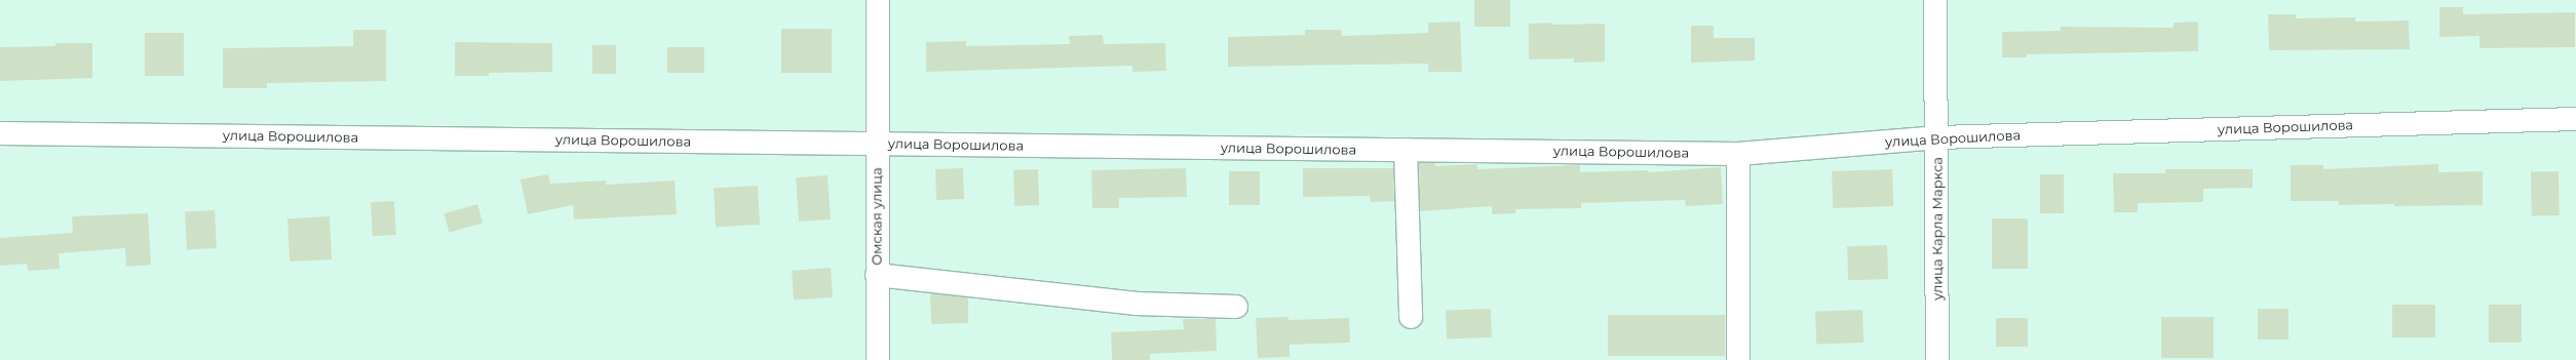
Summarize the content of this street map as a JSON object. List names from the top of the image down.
{
  "streets": {
    "street": ["улица Ворошилова", "Омская улица", "улица Карла Маркса"]
  },
  "crossings": [
    ["улица Ворошилова", "Омская улица"],
    ["улица Ворошилова", "улица Карла Маркса"]
  ]
}
